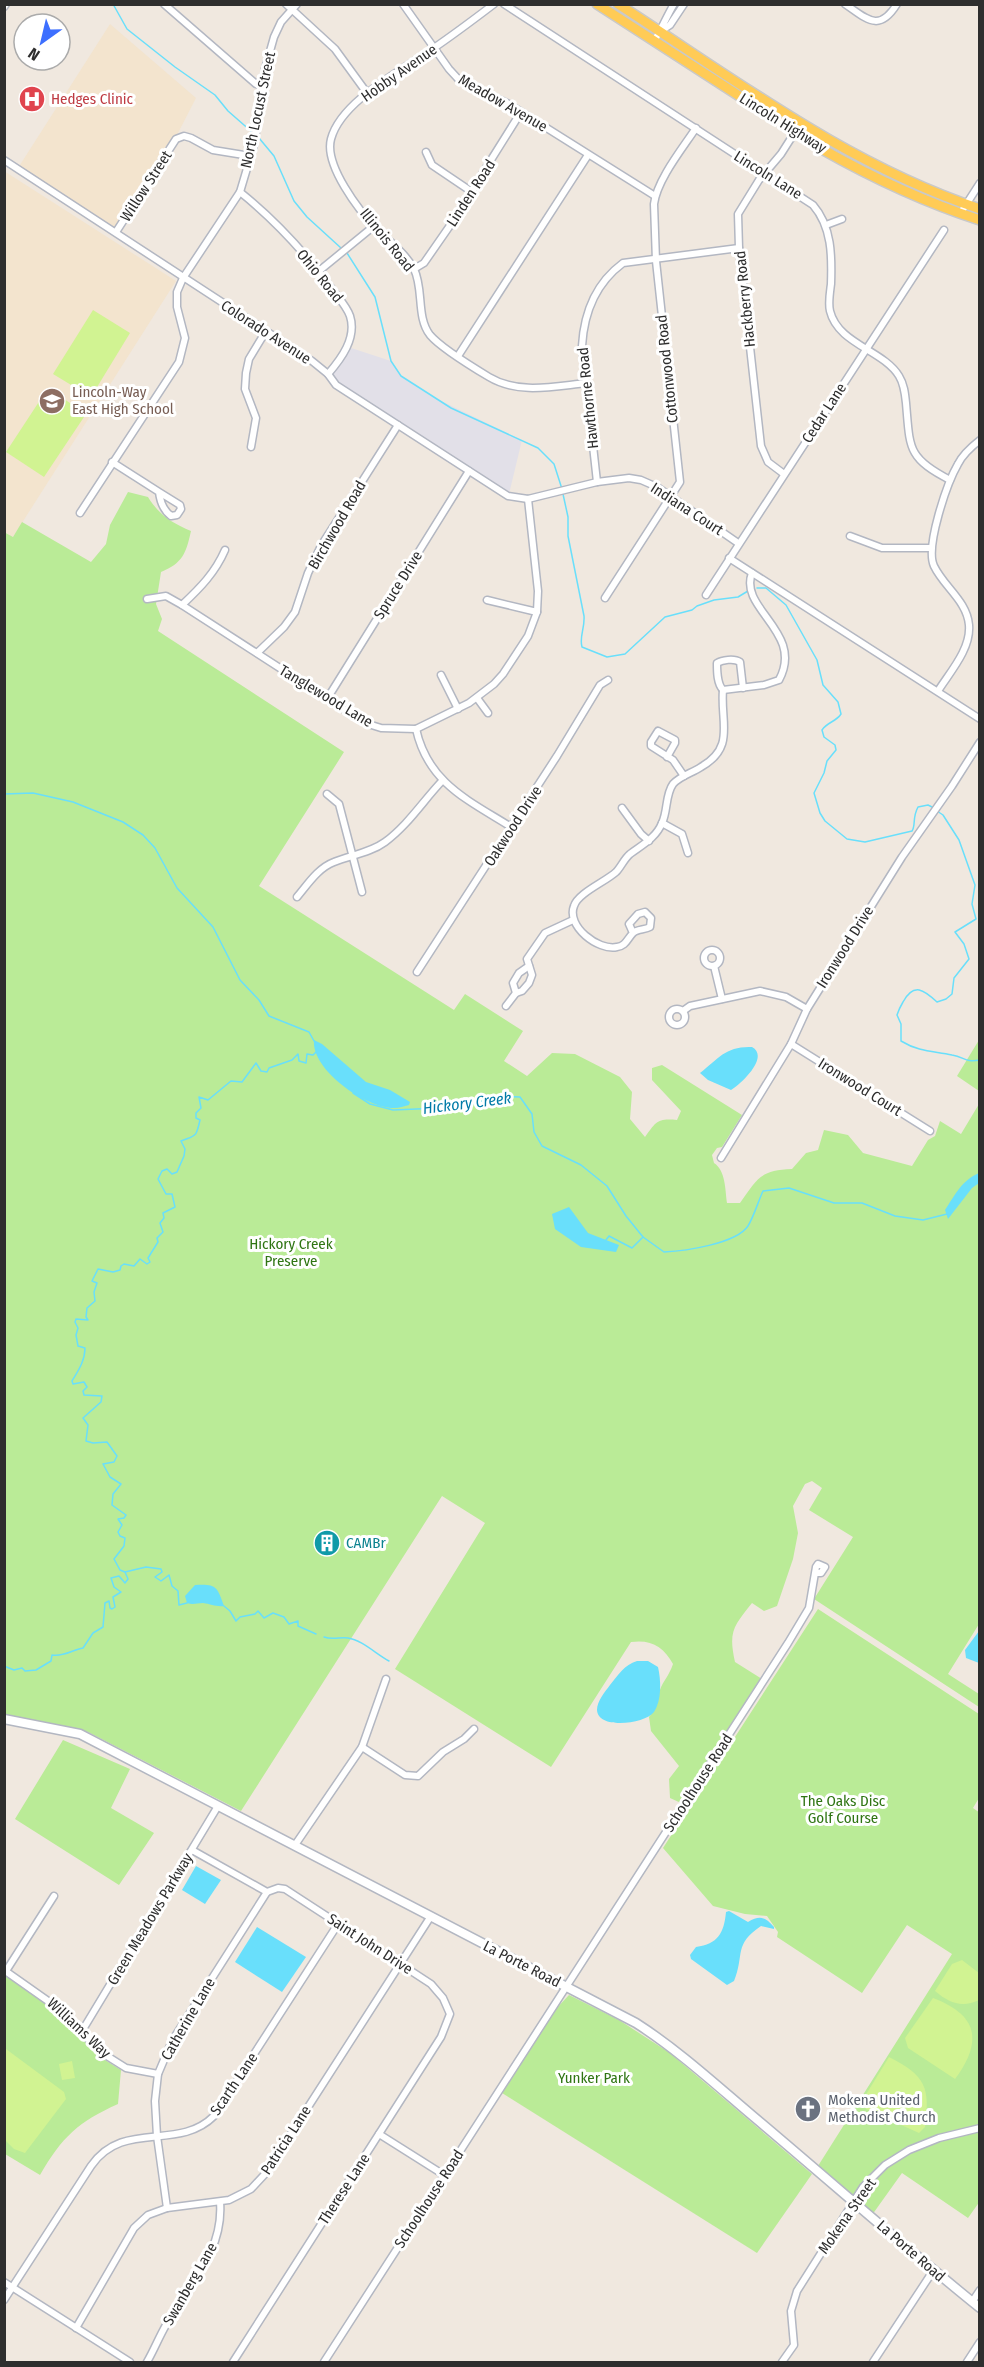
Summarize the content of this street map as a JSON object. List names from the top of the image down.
{
  "streets": {
    "main road": ["Lincoln Highway"],
    "street": [
      "Hobby Avenue",
      "Meadow Avenue",
      "North Locust Street",
      "Lincoln Lane",
      "Willow Street",
      "Linden Road",
      "Illinois Road",
      "Ohio Road",
      "Hackberry Road",
      "Colorado Avenue",
      "Cottonwood Road",
      "Hawthorne Road",
      "Cedar Lane",
      "Indiana Court",
      "Birchwood Road",
      "Spruce Drive",
      "Tanglewood Lane",
      "Oakwood Drive",
      "Ironwood Drive",
      "Ironwood Court",
      "Schoolhouse Road",
      "Green Meadows Parkway",
      "Saint John Drive",
      "La Porte Road",
      "Catherine Lane",
      "Williams Way",
      "Scarth Lane",
      "Patricia Lane",
      "Therese Lane",
      "Mokena Street",
      "Swanberg Lane"
    ]
  },
  "crossings": [
    ["Hobby Avenue", "Meadow Avenue"],
    ["Hobby Avenue", "Illinois Road"],
    ["Meadow Avenue", "Linden Road"],
    ["Meadow Avenue", "Cottonwood Road"],
    ["North Locust Street", "Willow Street"],
    ["North Locust Street", "Ohio Road"],
    ["North Locust Street", "Colorado Avenue"],
    ["Lincoln Highway", "Hackberry Road"],
    ["Lincoln Lane", "Hackberry Road"],
    ["Lincoln Lane", "Cottonwood Road"],
    ["Lincoln Lane", "Cedar Lane"],
    ["Willow Street", "Colorado Avenue"],
    ["Linden Road", "Illinois Road"],
    ["Illinois Road", "Hawthorne Road"],
    ["Ohio Road", "Colorado Avenue"],
    ["Hackberry Road", "Hawthorne Road"],
    ["Hackberry Road", "Cedar Lane"],
    ["Colorado Avenue", "Indiana Court"],
    ["Colorado Avenue", "Birchwood Road"],
    ["Colorado Avenue", "Spruce Drive"],
    ["Colorado Avenue", "Tanglewood Lane"],
    ["Cottonwood Road", "Hawthorne Road"],
    ["Cottonwood Road", "Indiana Court"],
    ["Hawthorne Road", "Indiana Court"],
    ["Cedar Lane", "Indiana Court"],
    ["Indiana Court", "Tanglewood Lane"],
    ["Birchwood Road", "Tanglewood Lane"],
    ["Spruce Drive", "Tanglewood Lane"],
    ["Ironwood Drive", "Ironwood Court"],
    ["Schoolhouse Road", "La Porte Road"],
    ["Green Meadows Parkway", "La Porte Road"],
    ["Green Meadows Parkway", "Williams Way"],
    ["Saint John Drive", "Catherine Lane"],
    ["Saint John Drive", "Scarth Lane"],
    ["Saint John Drive", "Patricia Lane"],
    ["Saint John Drive", "Therese Lane"],
    ["La Porte Road", "Patricia Lane"],
    ["La Porte Road", "Mokena Street"],
    ["Catherine Lane", "Williams Way"],
    ["Catherine Lane", "Scarth Lane"],
    ["Catherine Lane", "Patricia Lane"],
    ["Patricia Lane", "Swanberg Lane"]
  ],
  "water": ["Hickory Creek"],
  "parks": ["Hickory Creek Preserve", "The Oaks Disc Golf Course", "Yunker Park"],
  "places": {
    "hospital": ["Hedges Clinic"],
    "school or university": ["Lincoln-Way East High School"],
    "building": ["CAMBr"],
    "church": ["Mokena United Methodist Church"]
  },
  "north": "bottom left"
}
